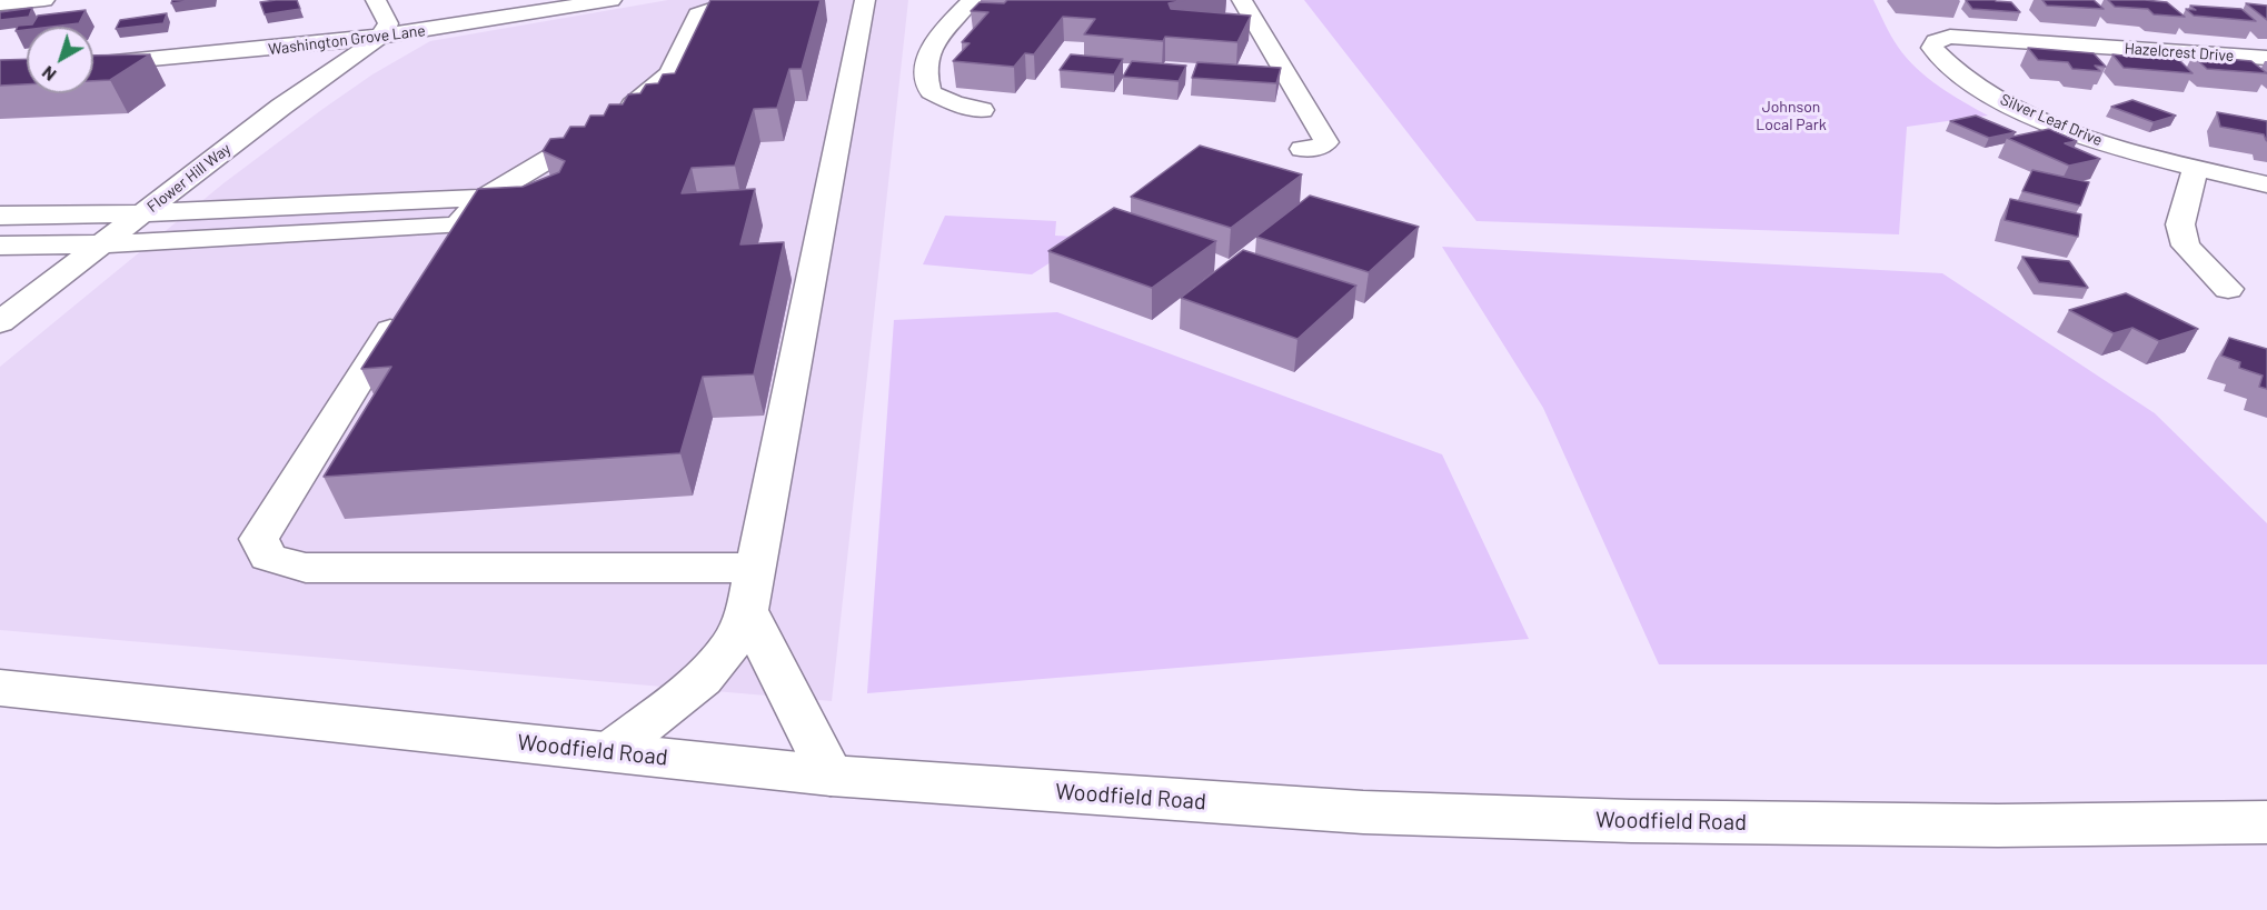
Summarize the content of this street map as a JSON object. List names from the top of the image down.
{
  "streets": {
    "street": [
      "Washington Grove Lane",
      "Hazelcrest Drive",
      "Silver Leaf Drive",
      "Flower Hill Way",
      "Woodfield Road"
    ]
  },
  "crossings": [
    ["Washington Grove Lane", "Flower Hill Way"],
    ["Hazelcrest Drive", "Silver Leaf Drive"]
  ],
  "parks": ["Johnson Local Park"],
  "north": "bottom left"
}
